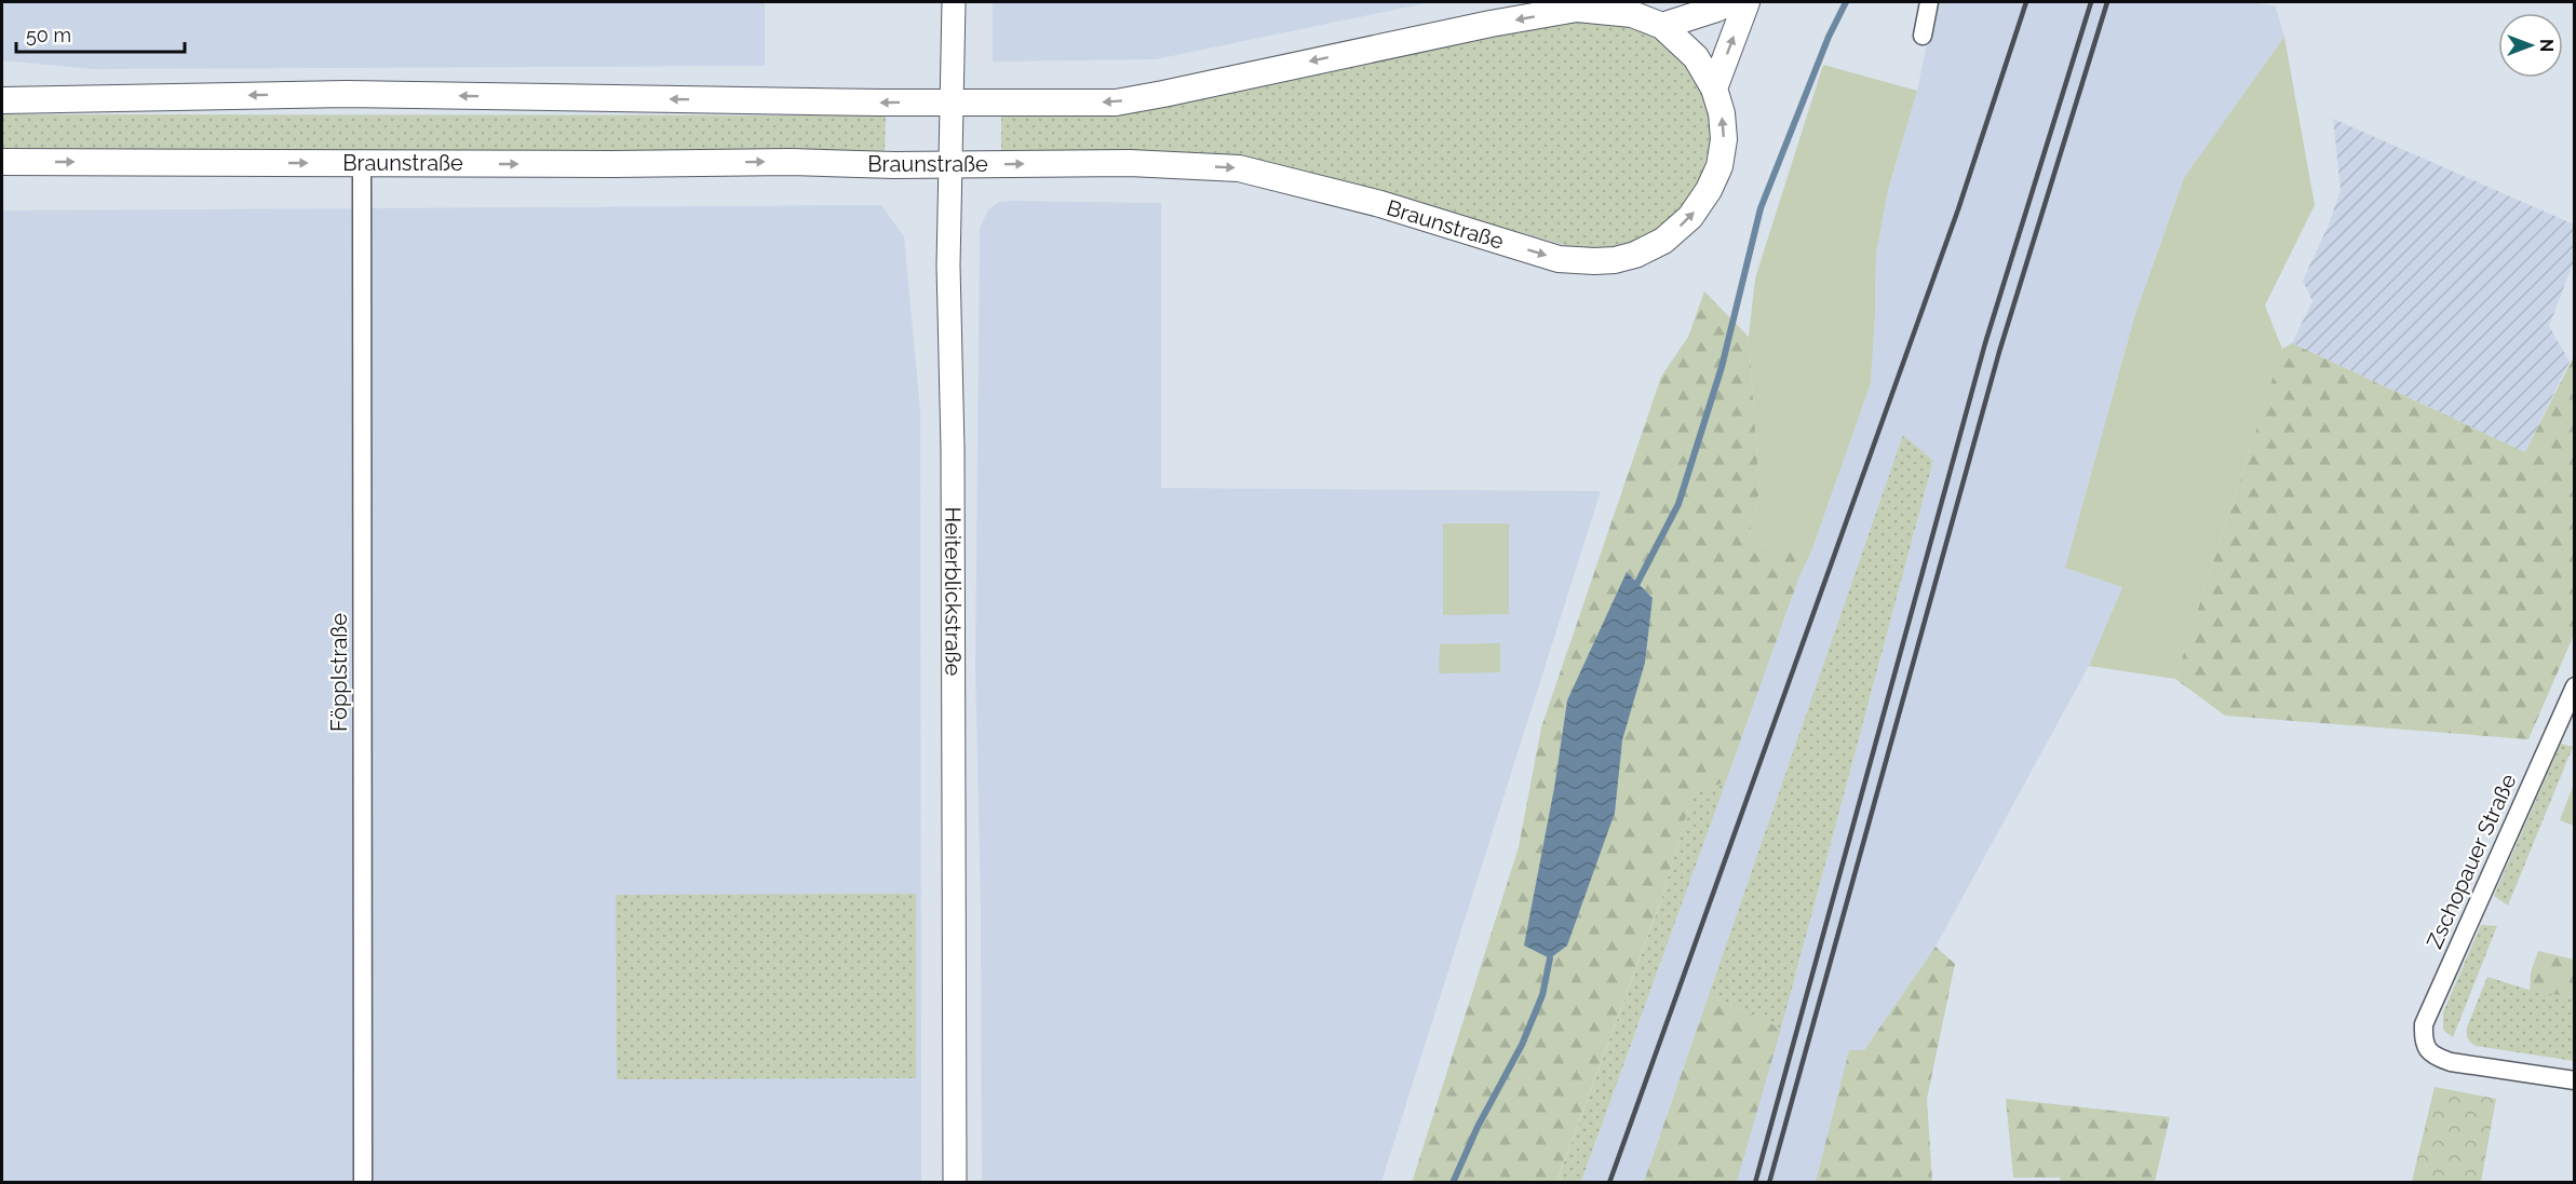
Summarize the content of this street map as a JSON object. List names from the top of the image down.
{
  "streets": {
    "main road": ["Braunstraße"],
    "street": ["Heiterblickstraße", "Föpplstraße", "Zschopauer Straße"]
  },
  "crossings": [
    ["Braunstraße", "Heiterblickstraße"],
    ["Braunstraße", "Föpplstraße"]
  ],
  "scale_bar": "50 m",
  "north": "right"
}
